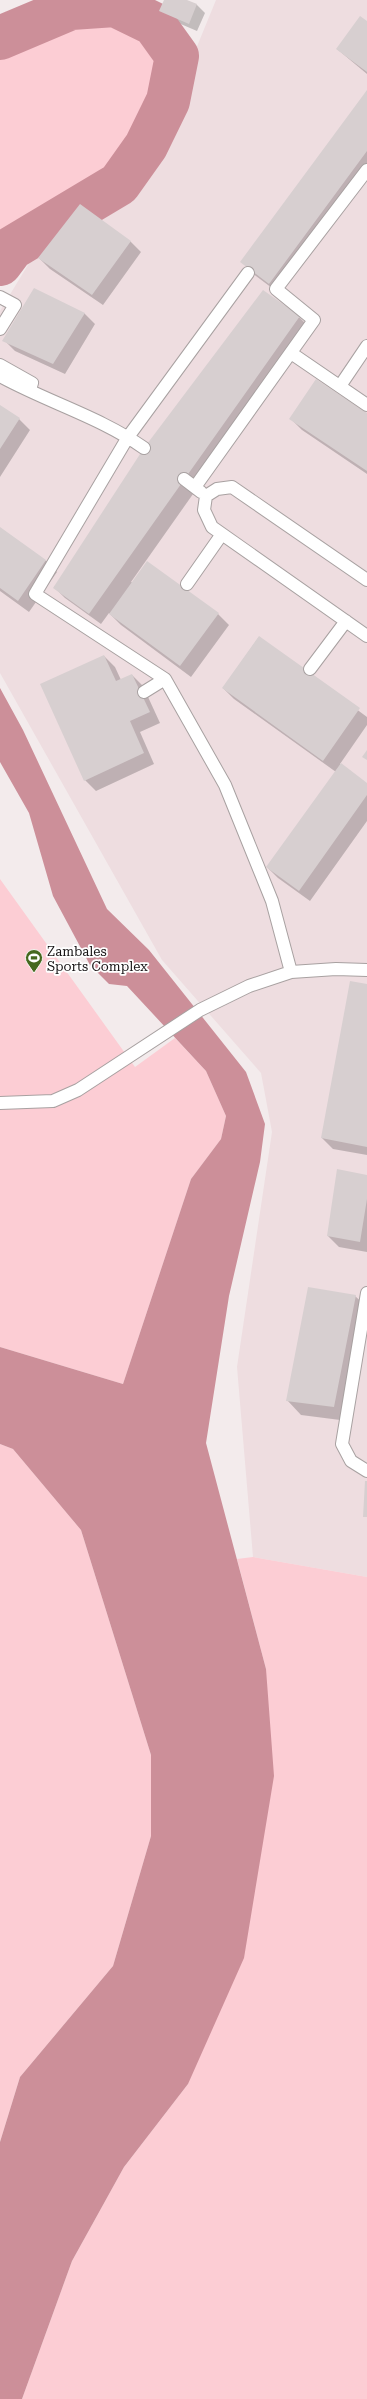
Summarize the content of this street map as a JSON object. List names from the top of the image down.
{
  "places": {
    "sports": ["Zambales Sports Complex"]
  }
}
